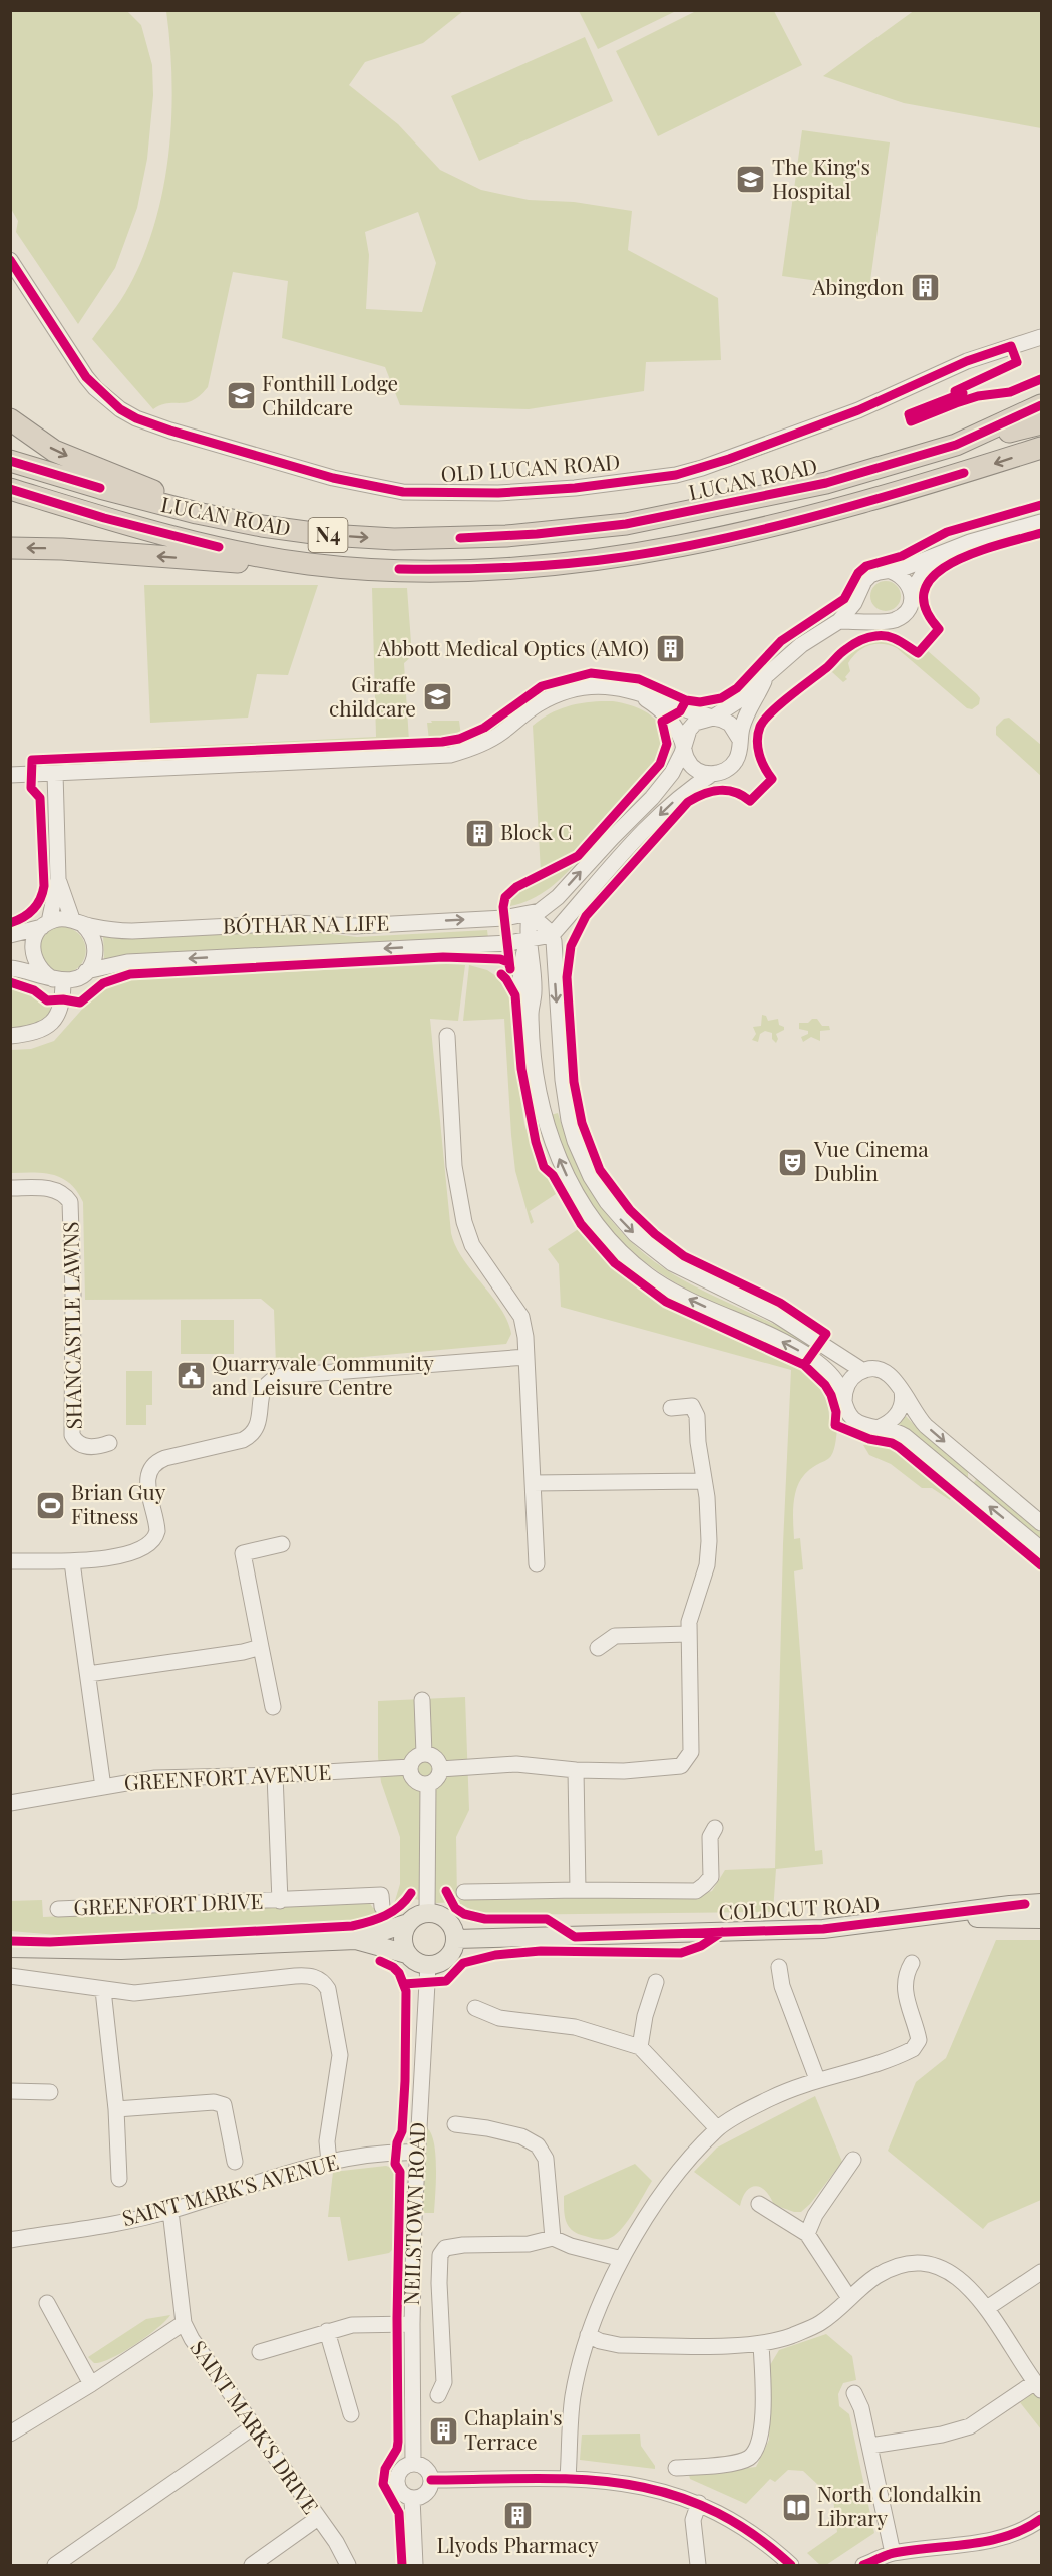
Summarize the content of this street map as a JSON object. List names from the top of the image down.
{
  "streets": {
    "highway": ["LUCAN ROAD", "N4"],
    "main road": ["COLDCUT ROAD"],
    "street": [
      "OLD LUCAN ROAD",
      "BÓTHAR NA LIFE",
      "SHANCASTLE LAWNS",
      "GREENFORT AVENUE",
      "GREENFORT DRIVE",
      "SAINT MARK'S AVENUE",
      "NEILSTOWN ROAD",
      "SAINT MARK'S DRIVE"
    ]
  },
  "crossings": [
    ["GREENFORT AVENUE", "GREENFORT DRIVE"],
    ["COLDCUT ROAD", "NEILSTOWN ROAD"],
    ["SAINT MARK'S AVENUE", "NEILSTOWN ROAD"],
    ["SAINT MARK'S AVENUE", "SAINT MARK'S DRIVE"]
  ],
  "places": {
    "school or university": ["The King's Hospital", "Fonthill Lodge Childcare", "Giraffe childcare"],
    "building": [
      "Abingdon",
      "Abbott Medical Optics (AMO)",
      "Block C",
      "Chaplain's Terrace",
      "Llyods Pharmacy"
    ],
    "theatre": ["Vue Cinema Dublin"],
    "public building": ["Quarryvale Community and Leisure Centre"],
    "sports": ["Brian Guy Fitness"],
    "library": ["North Clondalkin Library"]
  }
}
